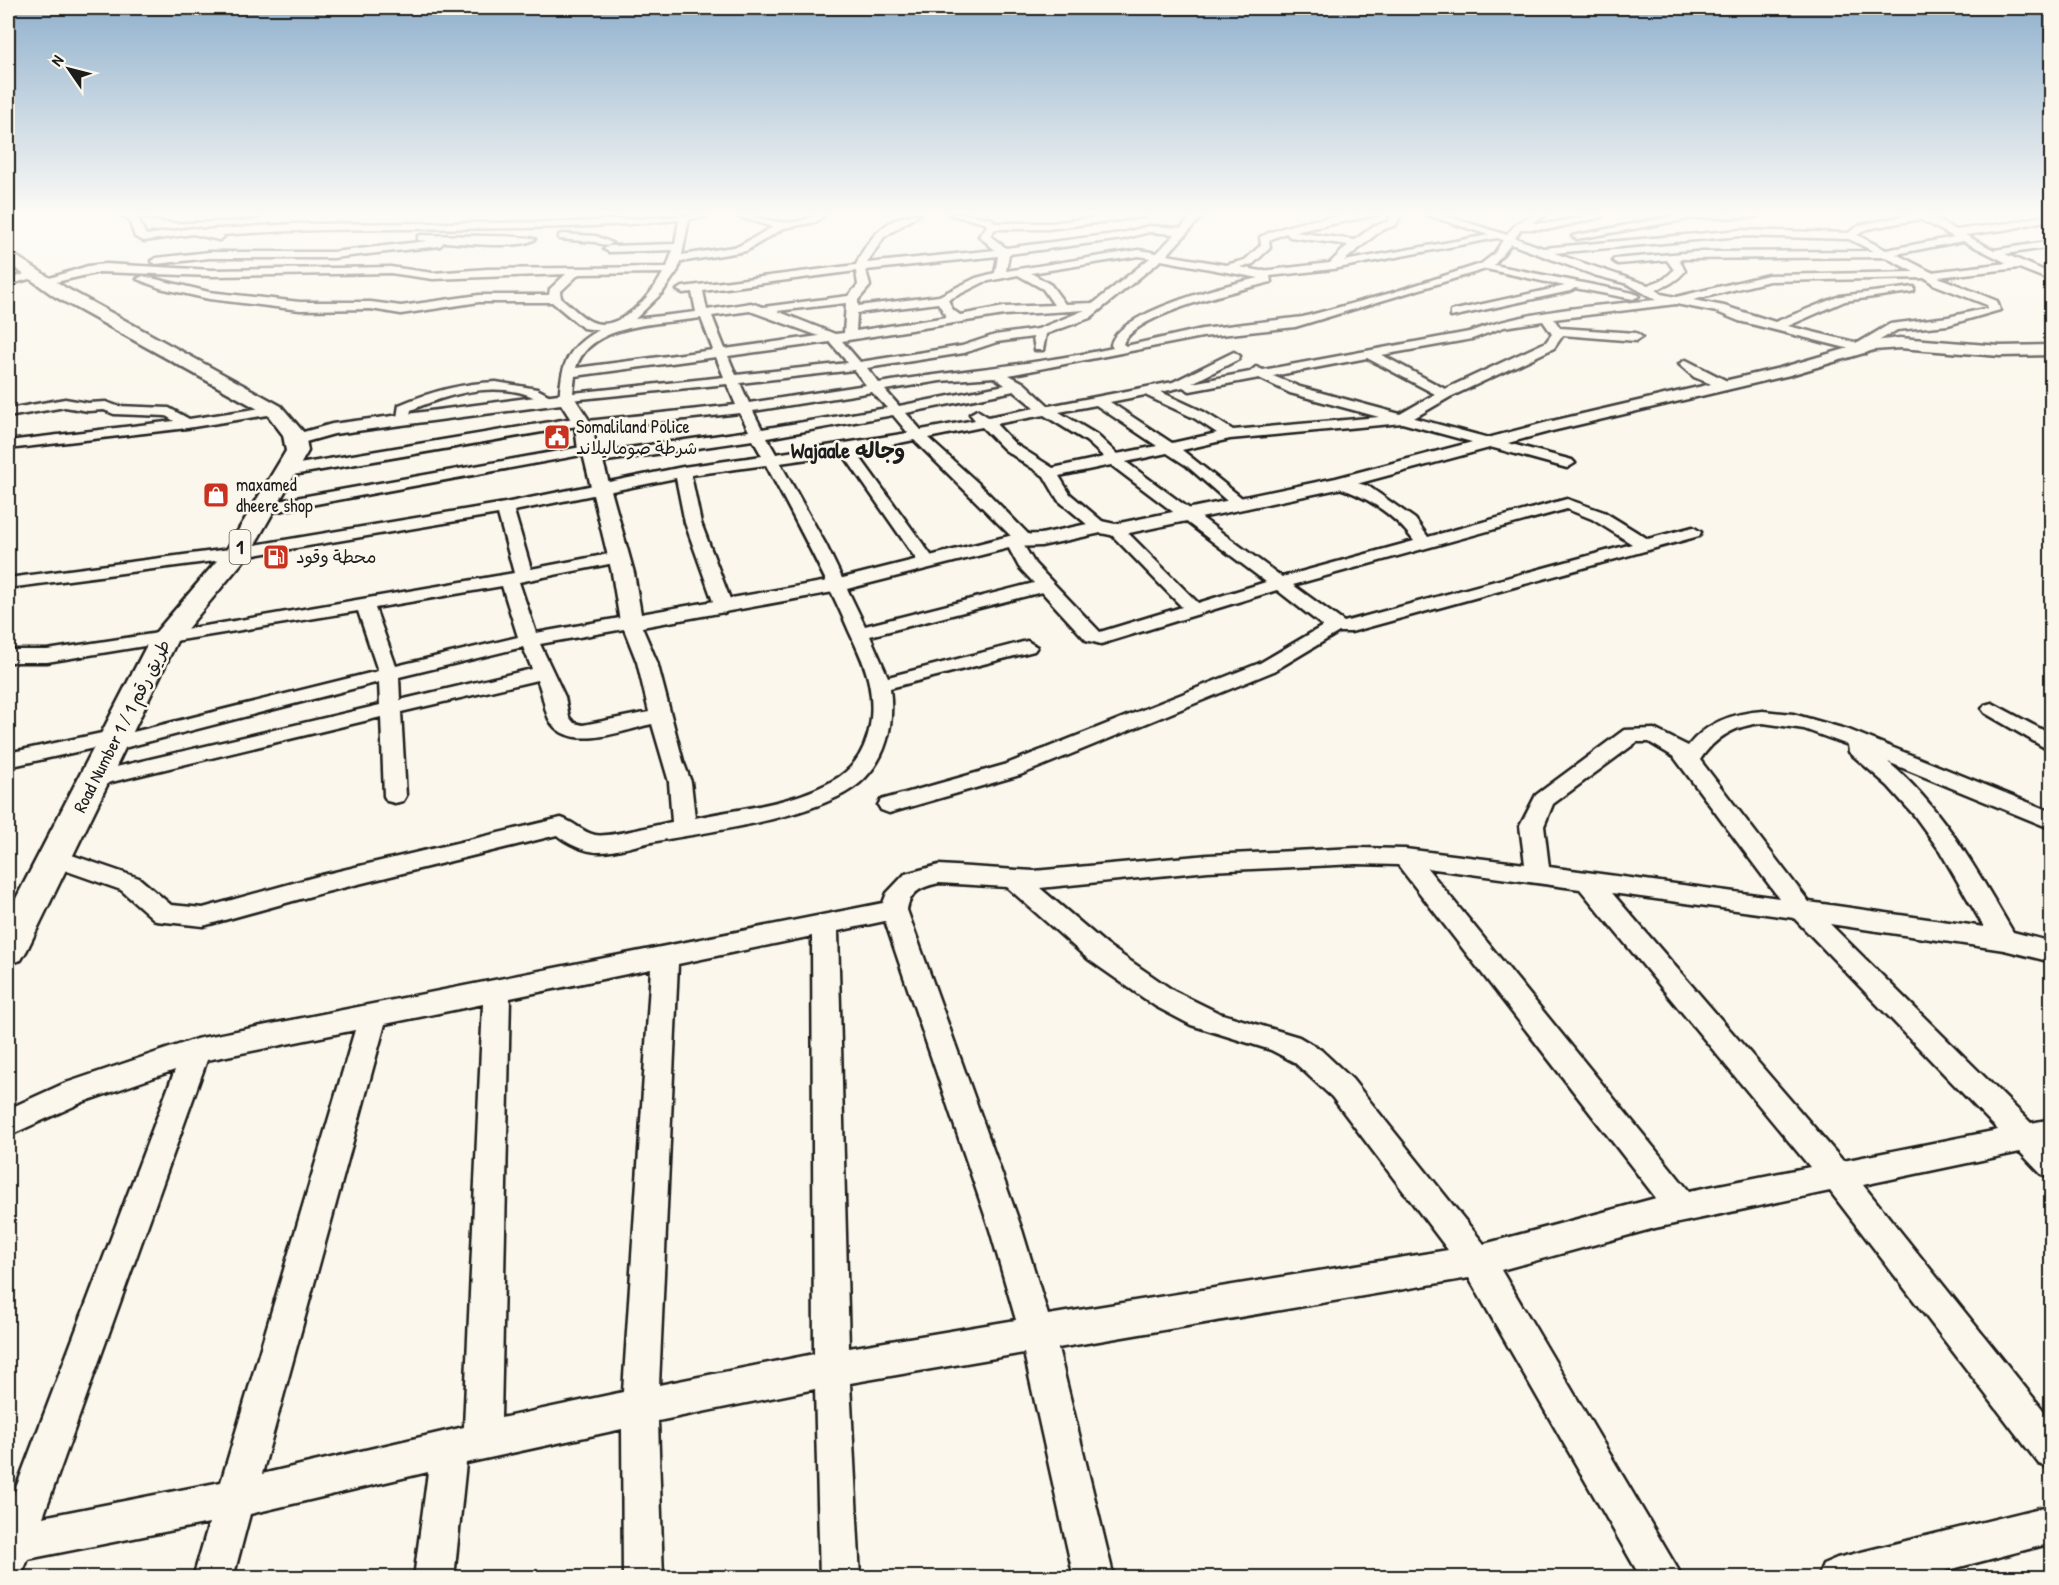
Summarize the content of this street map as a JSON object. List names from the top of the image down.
{
  "streets": {
    "highway": ["1", "Road Number 1 / طريق رقم 1"]
  },
  "districts": ["Wajaale وجاله"],
  "places": {
    "public building": ["Somaliland Police شرطة صوماليلاند"],
    "shop": ["maxamed dheere shop"],
    "fuel station": ["محطة وقود"]
  },
  "north": "top left"
}
